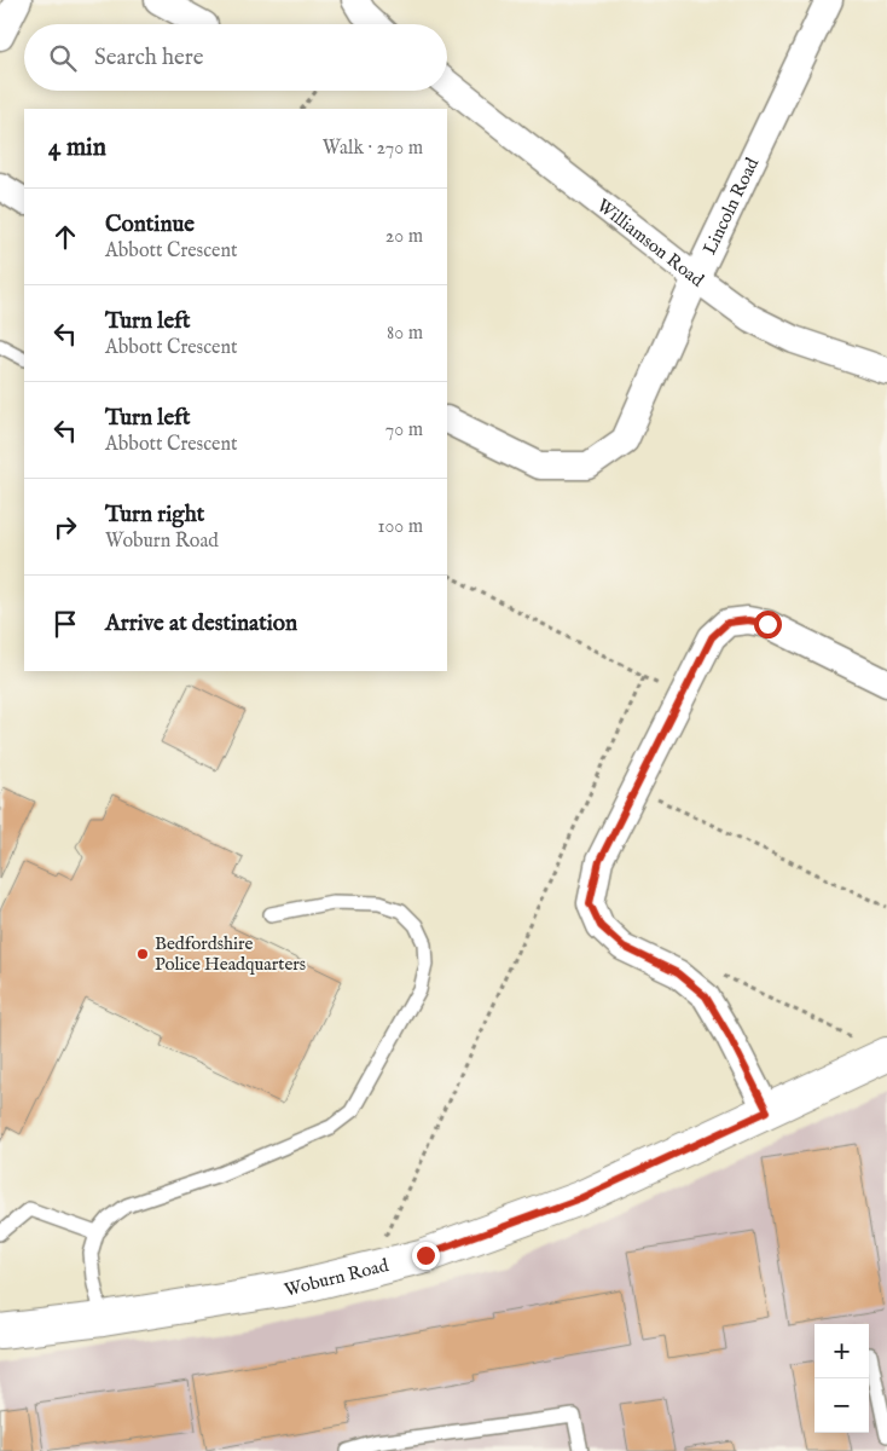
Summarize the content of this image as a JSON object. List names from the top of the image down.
{
  "streets": {
    "main road": ["Woburn Road"],
    "street": ["Lincoln Road", "Williamson Road"]
  },
  "crossings": [
    ["Lincoln Road", "Williamson Road"]
  ],
  "places": ["Bedfordshire Police Headquarters"],
  "page": {
    "search": "Search here",
    "heading": ["4 min", "Walk · 270 m"],
    "list": [
      ["Continue", "Abbott Crescent", "20 m"],
      ["Turn left", "Abbott Crescent", "80 m"],
      ["Turn left", "Abbott Crescent", "70 m"],
      ["Turn right", "Woburn Road", "100 m"],
      "Arrive at destination"
    ],
    "map_buttons": ["+", "−"]
  }
}
